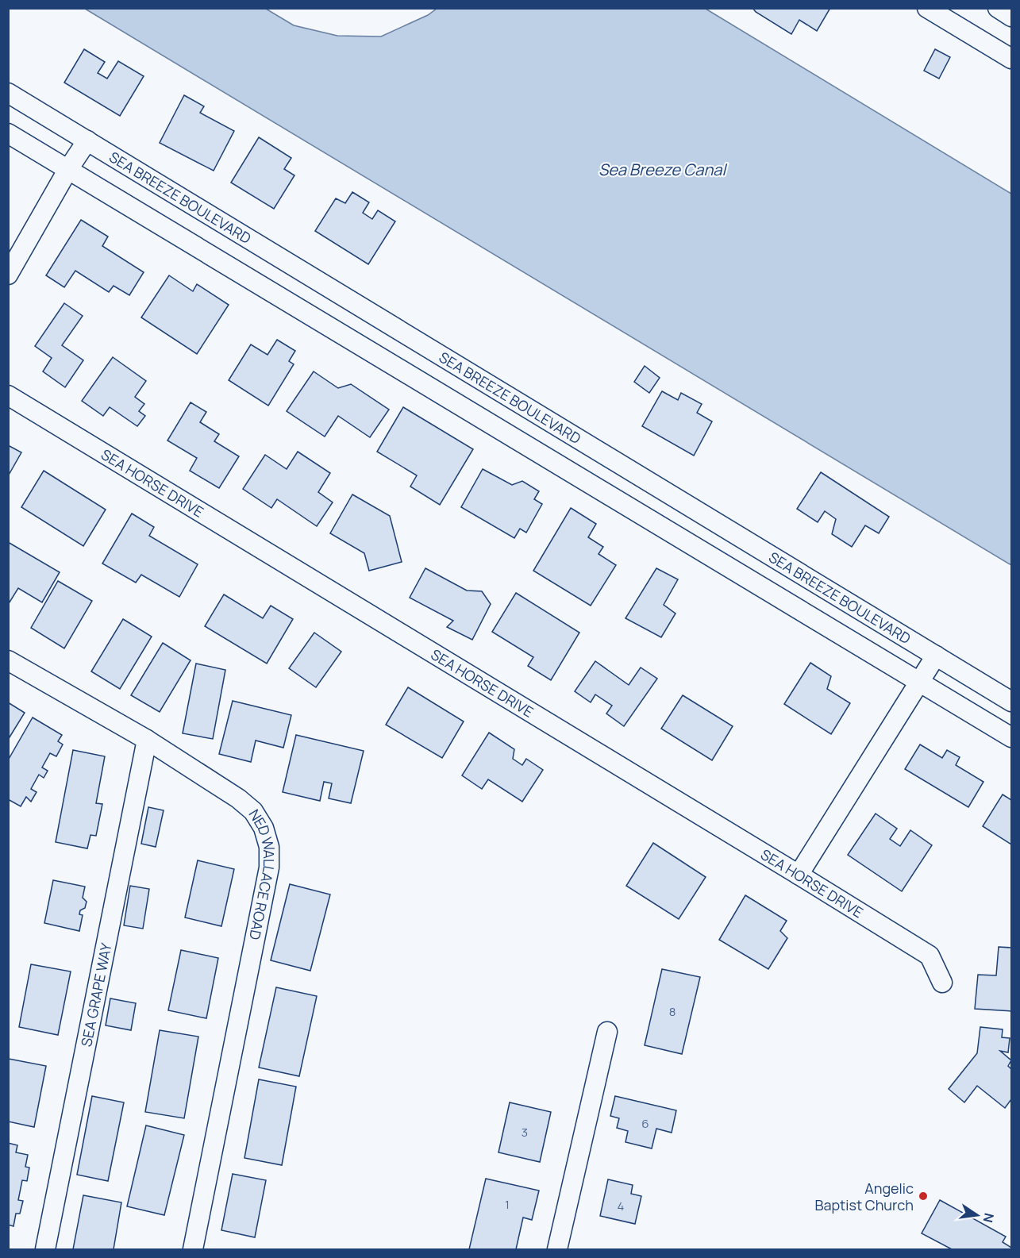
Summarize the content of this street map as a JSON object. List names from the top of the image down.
{
  "streets": {
    "street": [
      "SEA BREEZE BOULEVARD",
      "SEA HORSE DRIVE",
      "NED WALLACE ROAD",
      "SEA GRAPE WAY"
    ]
  },
  "crossings": [
    ["NED WALLACE ROAD", "SEA GRAPE WAY"]
  ],
  "water": ["Sea Breeze Canal"],
  "places": ["Angelic Baptist Church"],
  "house_numbers": [
    "8",
    "6",
    "3",
    "1",
    "4"
  ],
  "north": "right"
}
